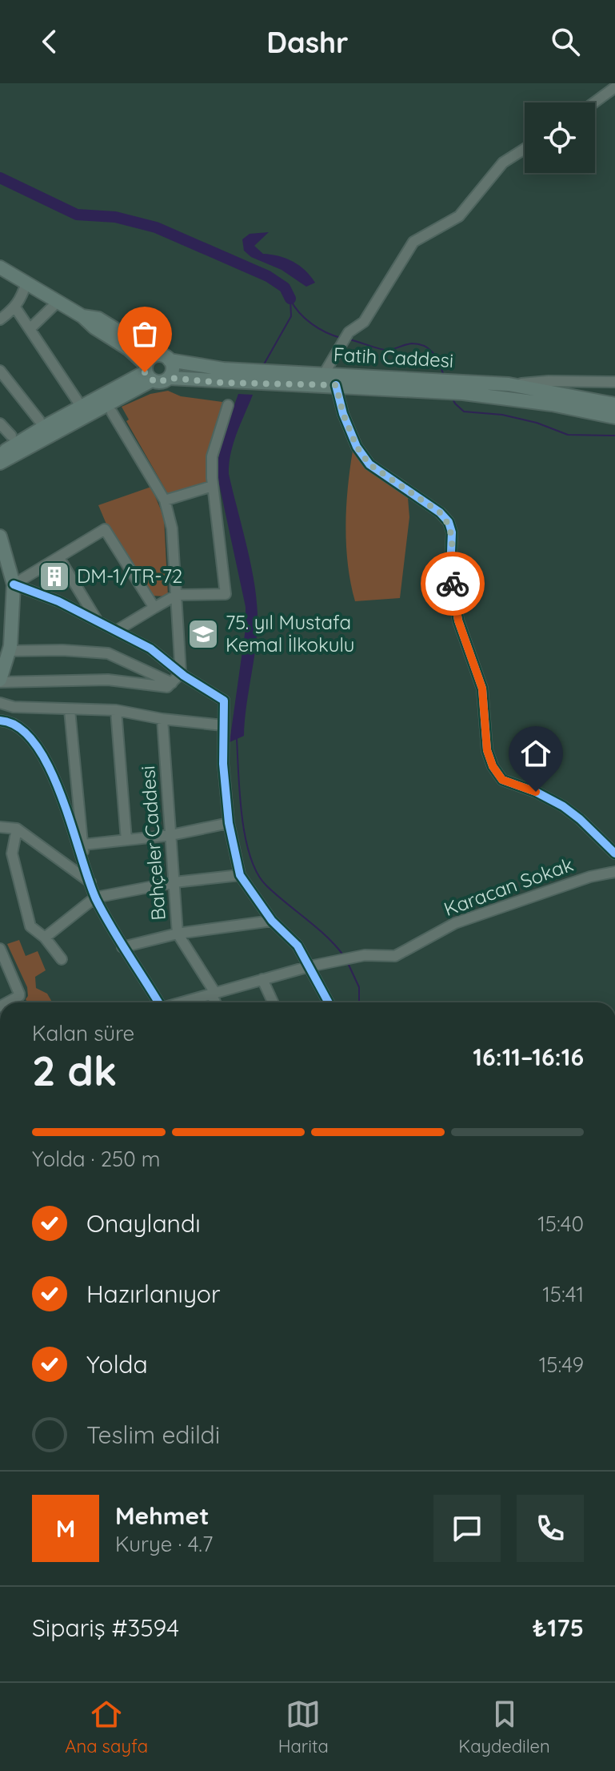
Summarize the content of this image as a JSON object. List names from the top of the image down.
{
  "streets": {
    "main road": ["Fatih Caddesi"],
    "street": ["Bahçeler Caddesi", "Karacan Sokak"]
  },
  "crossings": [
    ["Bahçeler Caddesi", "Karacan Sokak"]
  ],
  "places": {
    "building": ["DM-1/TR-72"],
    "school or university": ["75. yıl Mustafa Kemal İlkokulu"]
  },
  "page": {
    "header": "Dashr",
    "heading": ["2 dk", "Kalan süre", "16:11–16:16"],
    "panel": [
      "Mehmet",
      "Kurye · 4.7",
      "Sipariş #3594",
      "₺175"
    ],
    "bar": "Yolda · 250 m",
    "list": [
      ["Onaylandı", "15:40"],
      ["Hazırlanıyor", "15:41"],
      ["Yolda", "15:49"],
      "Teslim edildi"
    ],
    "round": "M",
    "tabs": ["Ana sayfa", "Harita", "Kaydedilen"]
  }
}
